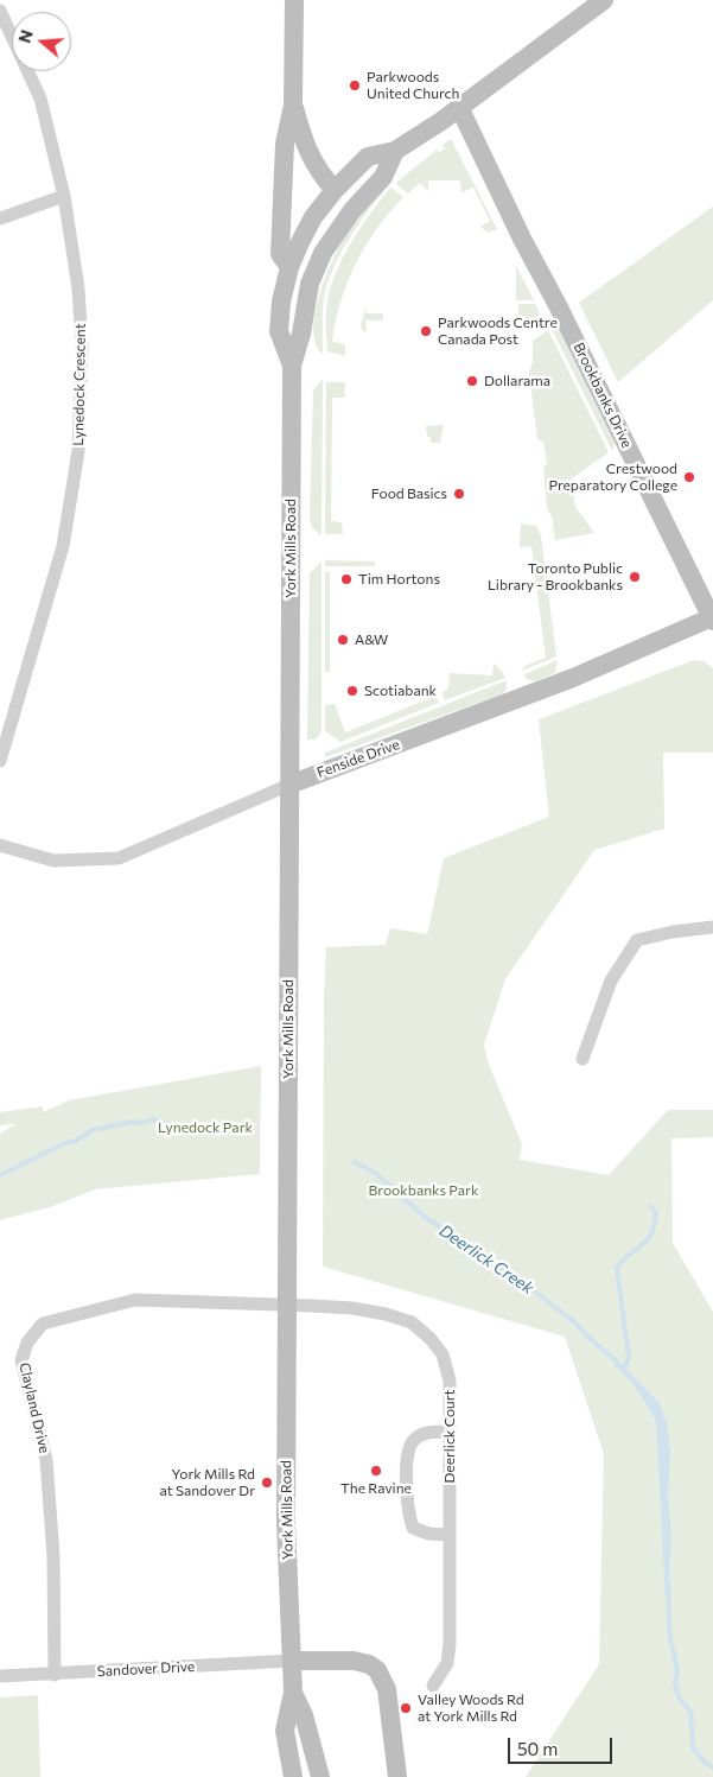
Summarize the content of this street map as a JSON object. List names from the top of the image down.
{
  "streets": {
    "main road": ["Brookbanks Drive", "York Mills Road", "Fenside Drive"],
    "street": [
      "Lynedock Crescent",
      "Clayland Drive",
      "Deerlick Court",
      "Sandover Drive"
    ]
  },
  "crossings": [
    ["Brookbanks Drive", "Fenside Drive"],
    ["York Mills Road", "Fenside Drive"],
    ["York Mills Road", "Clayland Drive"],
    ["York Mills Road", "Deerlick Court"],
    ["York Mills Road", "Sandover Drive"],
    ["Clayland Drive", "Deerlick Court"],
    ["Clayland Drive", "Sandover Drive"]
  ],
  "water": ["Deerlick Creek"],
  "parks": ["Lynedock Park", "Brookbanks Park"],
  "places": [
    "Parkwoods United Church",
    "Parkwoods Centre Canada Post",
    "Dollarama",
    "Crestwood Preparatory College",
    "Food Basics",
    "Toronto Public Library - Brookbanks",
    "Tim Hortons",
    "A&W",
    "Scotiabank",
    "The Ravine",
    "York Mills Rd at Sandover Dr",
    "Valley Woods Rd at York Mills Rd"
  ],
  "scale_bar": "50 m",
  "north": "left"
}
